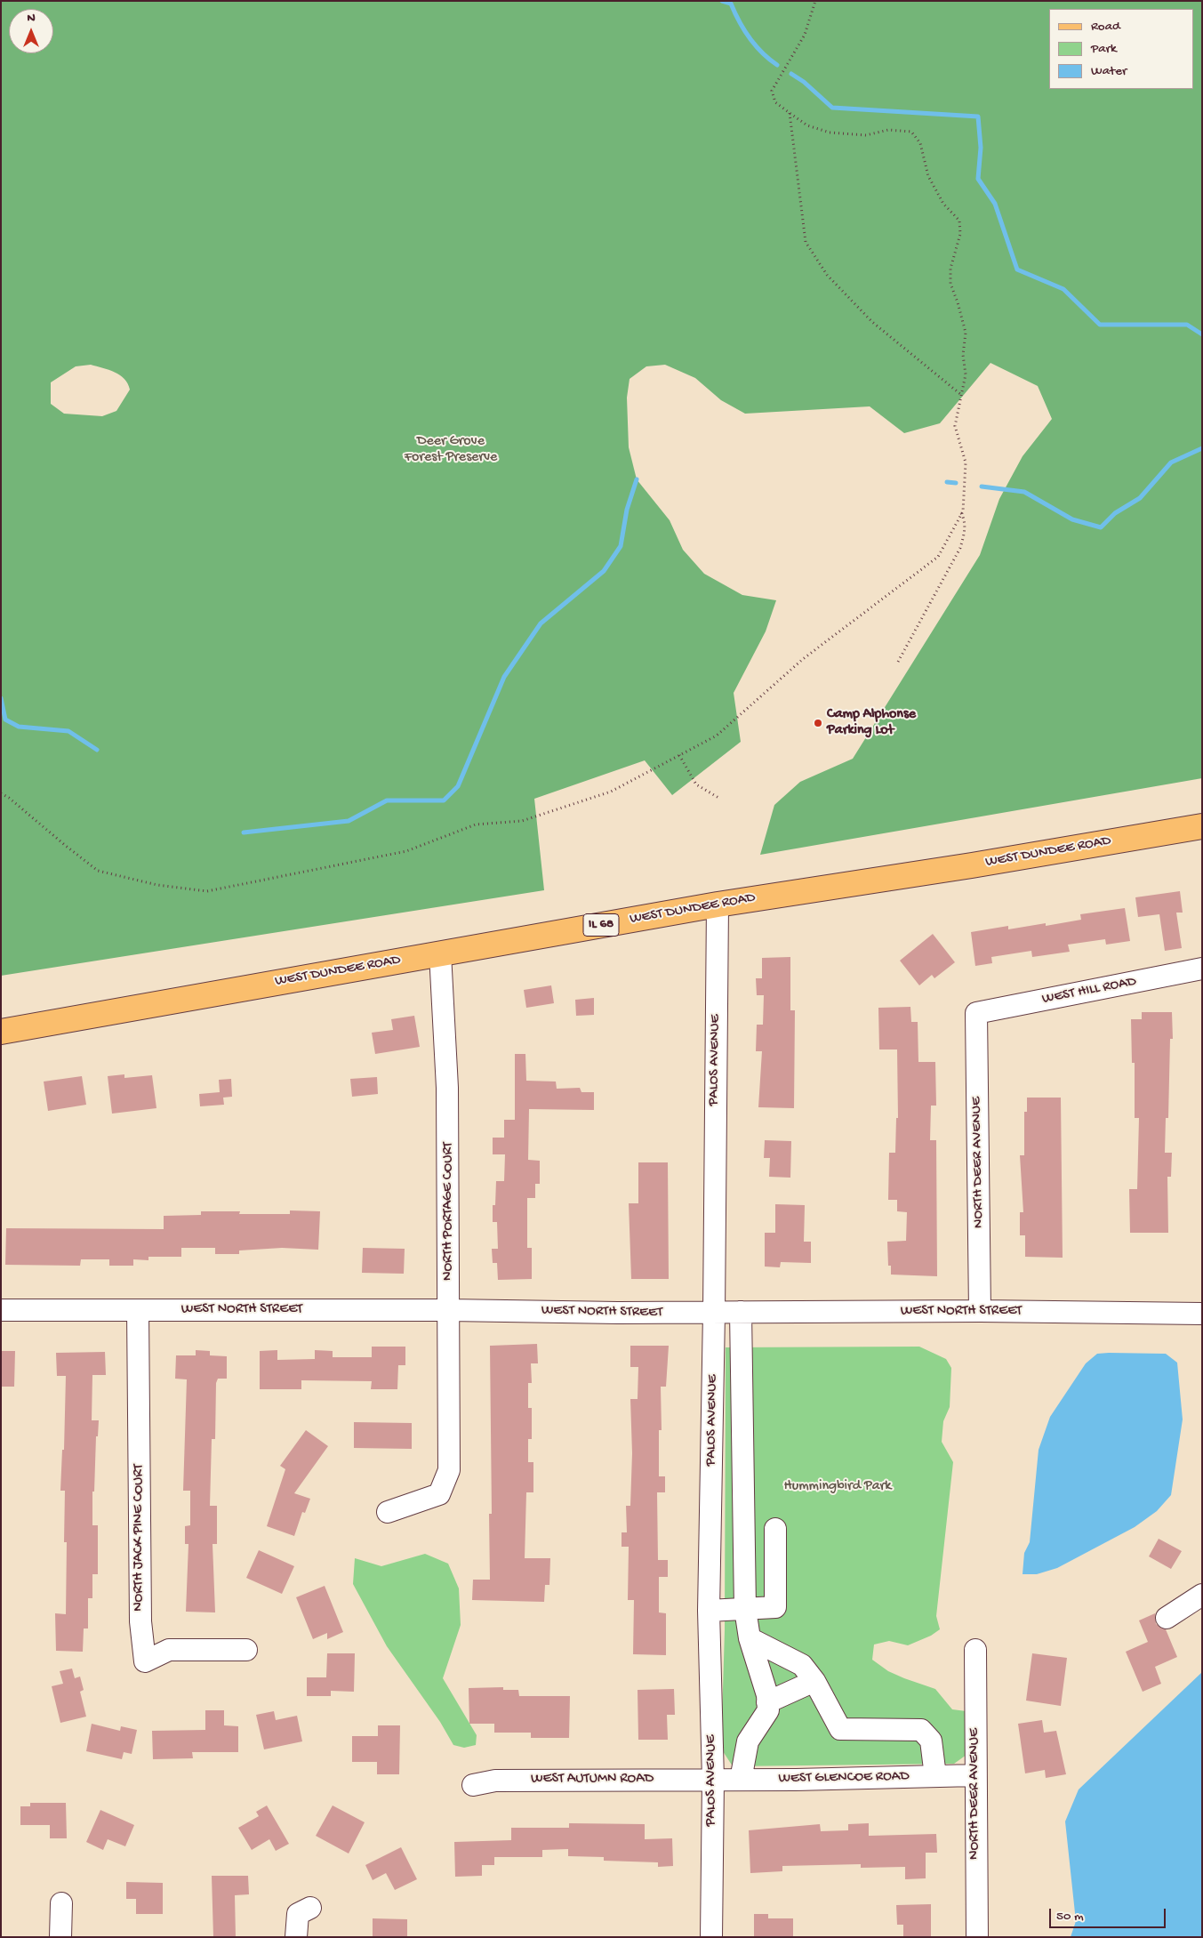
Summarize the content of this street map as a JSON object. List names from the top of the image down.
{
  "streets": {
    "main road": ["WEST DUNDEE ROAD", "IL 68"],
    "street": [
      "WEST HILL ROAD",
      "PALOS AVENUE",
      "NORTH DEER AVENUE",
      "NORTH PORTAGE COURT",
      "WEST NORTH STREET",
      "NORTH JACK PINE COURT",
      "WEST GLENCOE ROAD",
      "WEST AUTUMN ROAD"
    ]
  },
  "crossings": [
    ["WEST DUNDEE ROAD", "PALOS AVENUE"],
    ["WEST DUNDEE ROAD", "NORTH PORTAGE COURT"],
    ["WEST HILL ROAD", "NORTH DEER AVENUE"],
    ["PALOS AVENUE", "WEST NORTH STREET"],
    ["PALOS AVENUE", "WEST GLENCOE ROAD"],
    ["PALOS AVENUE", "WEST AUTUMN ROAD"],
    ["NORTH DEER AVENUE", "WEST NORTH STREET"],
    ["NORTH DEER AVENUE", "WEST GLENCOE ROAD"],
    ["NORTH PORTAGE COURT", "WEST NORTH STREET"],
    ["WEST NORTH STREET", "NORTH JACK PINE COURT"],
    ["WEST GLENCOE ROAD", "WEST AUTUMN ROAD"]
  ],
  "parks": ["Deer Grove Forest Preserve", "Hummingbird Park"],
  "places": ["Camp Alphonse Parking Lot"],
  "legend": ["Road", "Park", "Water"],
  "scale_bar": "50 m",
  "north": "top"
}
